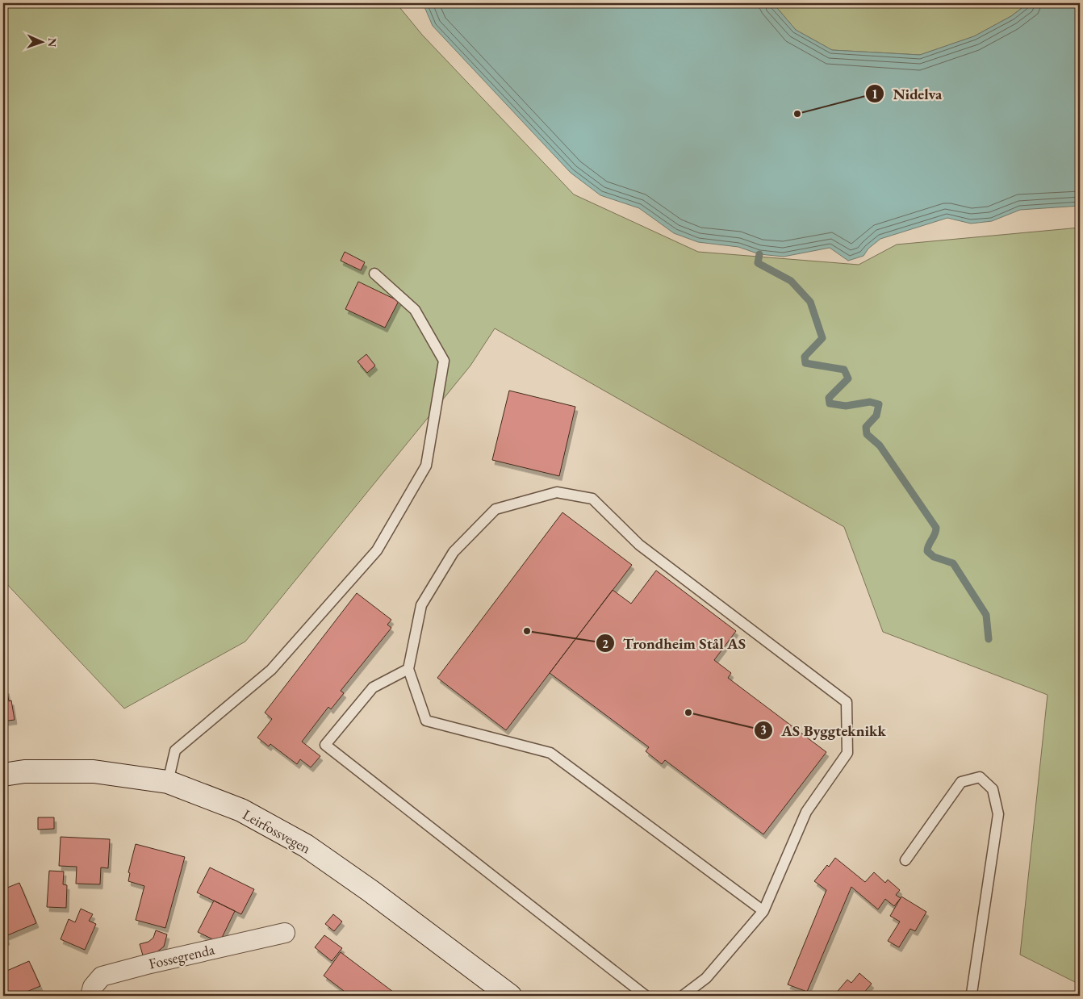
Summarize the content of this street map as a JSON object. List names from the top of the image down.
{
  "streets": {
    "street": ["Leirfossvegen", "Fossegrenda"]
  },
  "places": ["Nidelva", "Trondheim Stål AS", "AS Byggteknikk"],
  "north": "right"
}
